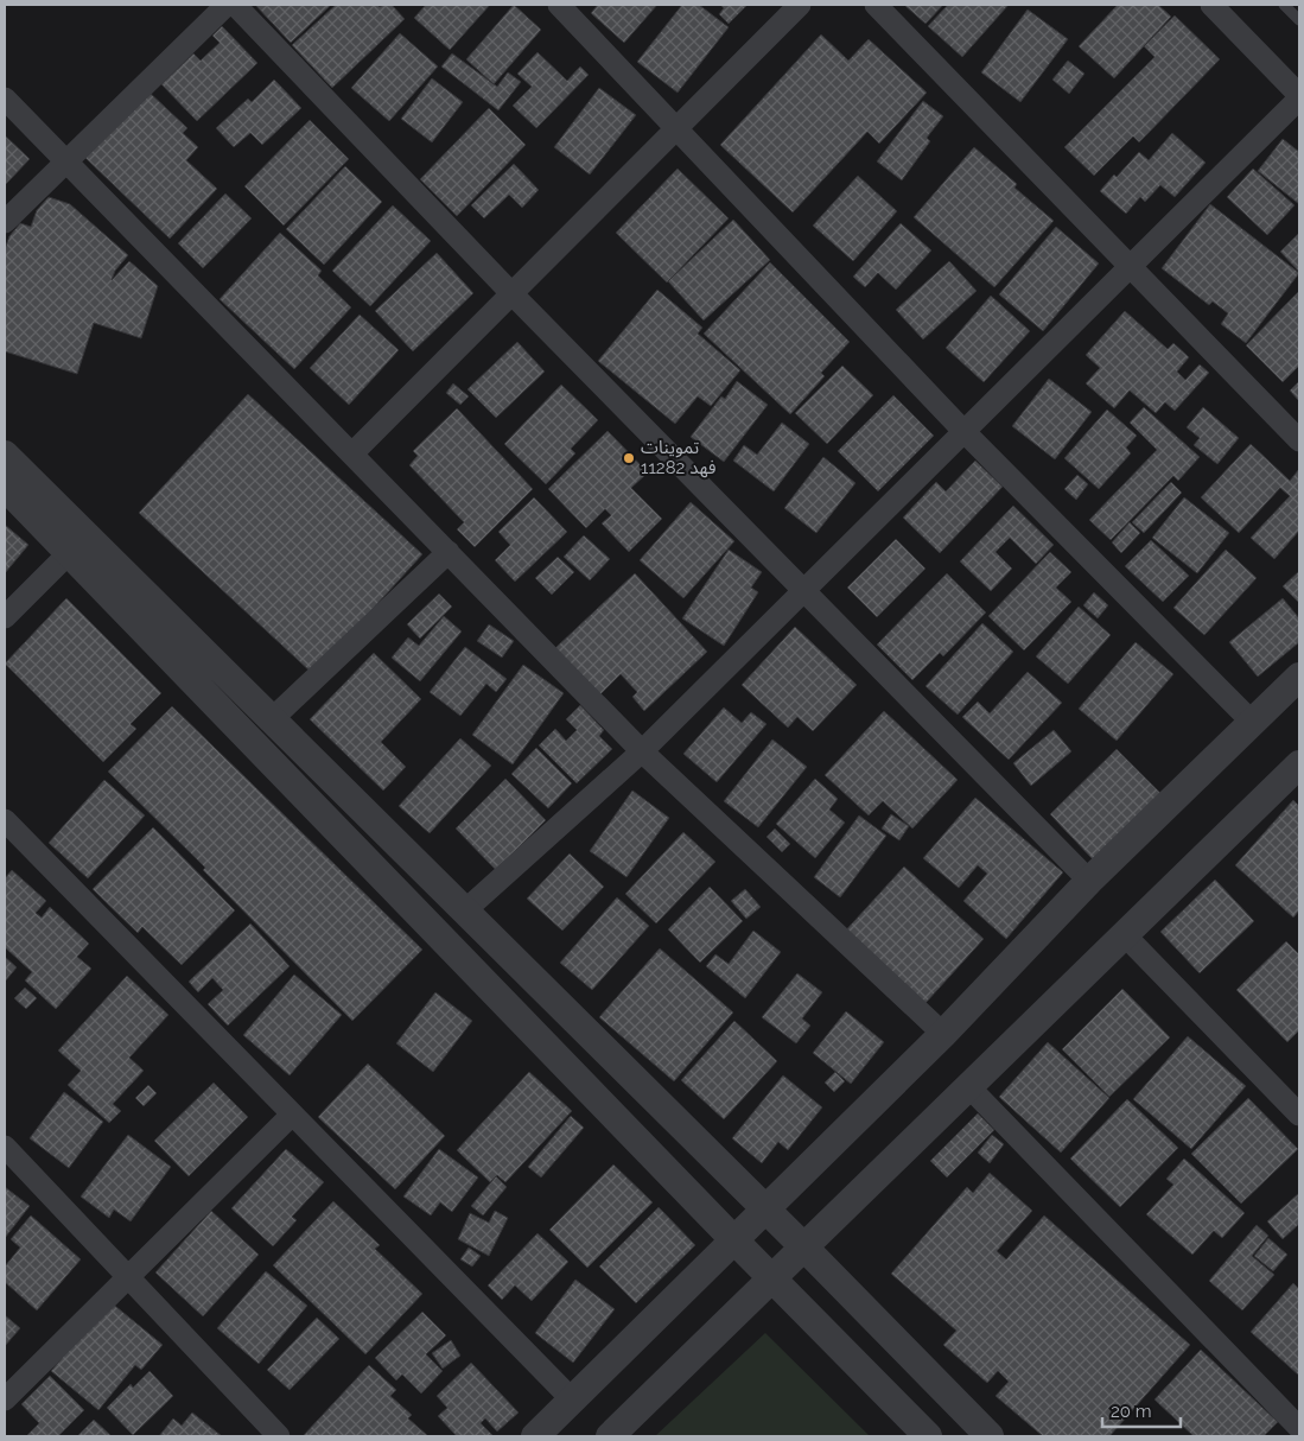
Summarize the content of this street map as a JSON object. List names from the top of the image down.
{
  "places": ["تموينات فهد 11282"],
  "scale_bar": "20 m"
}
